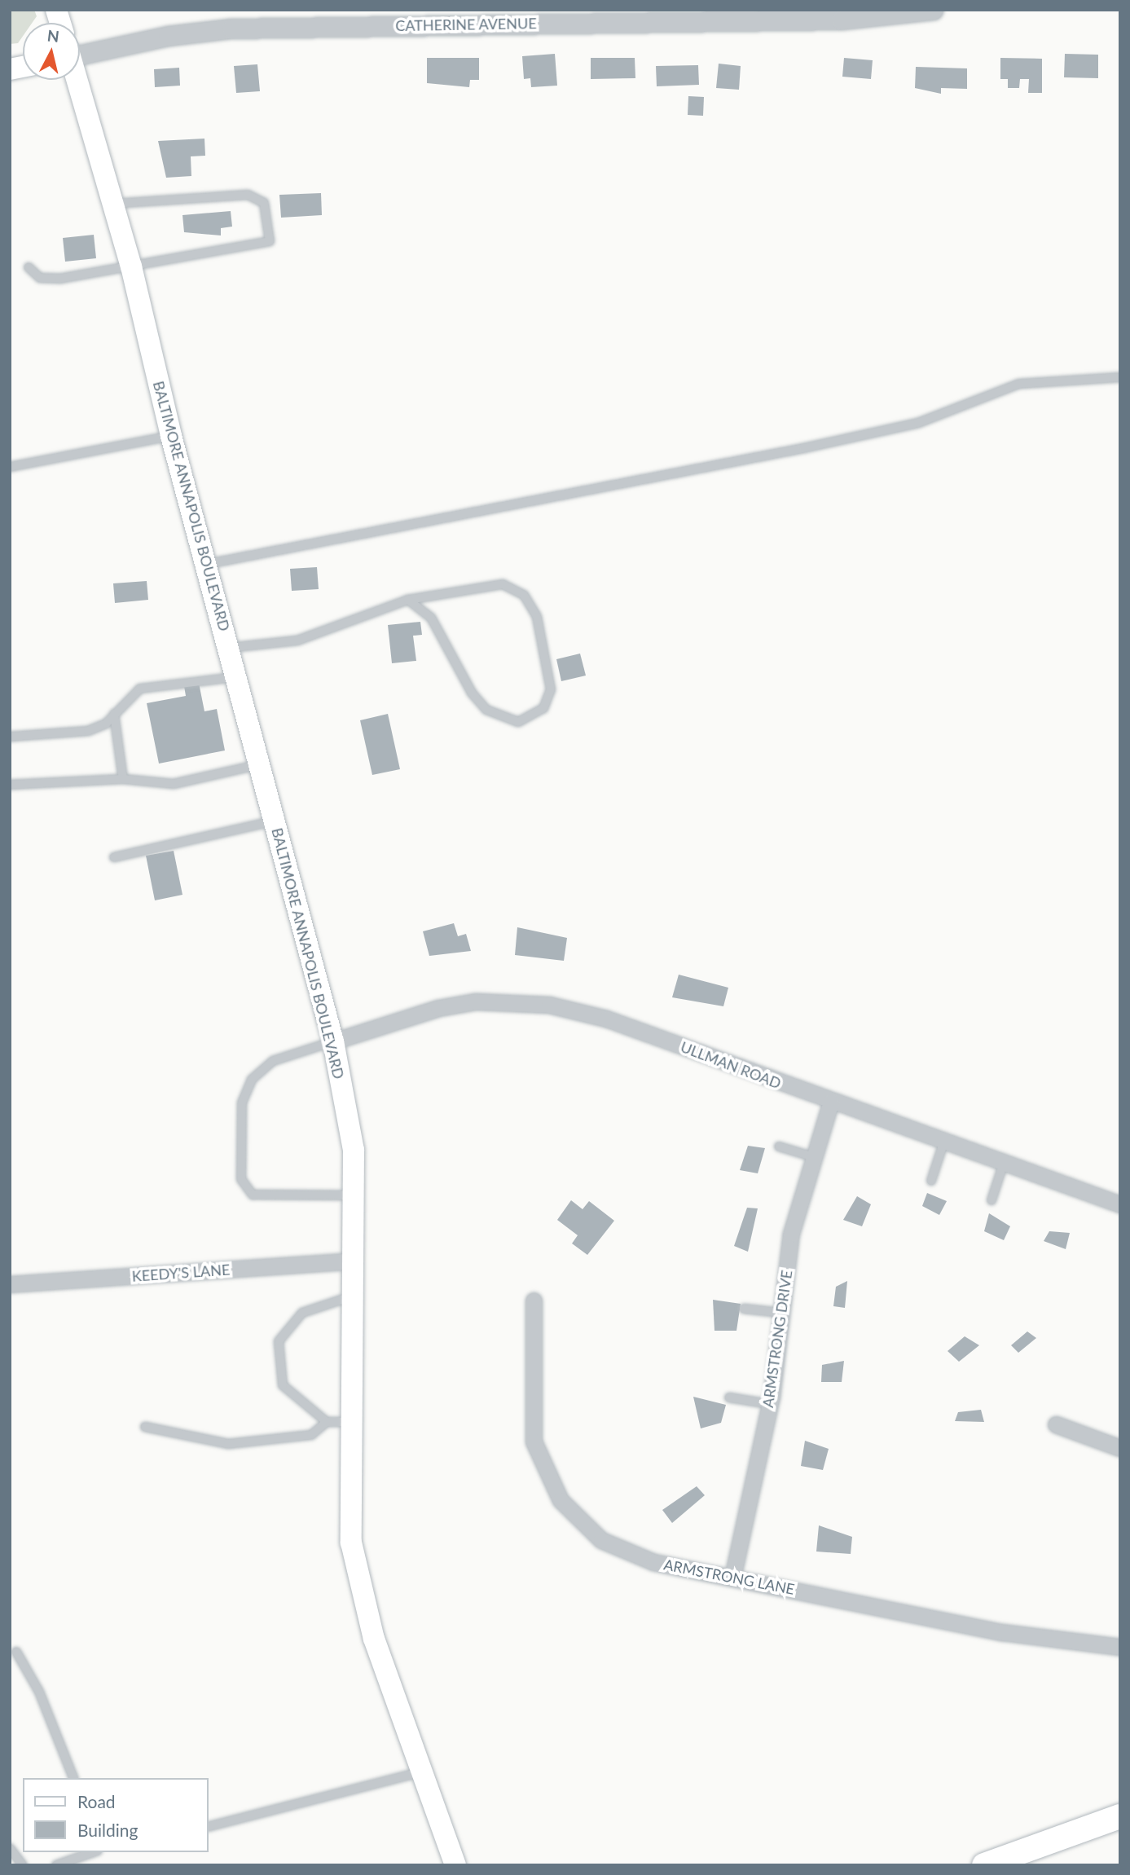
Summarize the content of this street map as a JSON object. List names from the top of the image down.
{
  "streets": {
    "main road": ["BALTIMORE ANNAPOLIS BOULEVARD"],
    "street": [
      "CATHERINE AVENUE",
      "ULLMAN ROAD",
      "KEEDY'S LANE",
      "ARMSTRONG DRIVE",
      "ARMSTRONG LANE"
    ]
  },
  "crossings": [
    ["BALTIMORE ANNAPOLIS BOULEVARD", "ULLMAN ROAD"],
    ["BALTIMORE ANNAPOLIS BOULEVARD", "KEEDY'S LANE"],
    ["ULLMAN ROAD", "ARMSTRONG DRIVE"],
    ["ARMSTRONG DRIVE", "ARMSTRONG LANE"]
  ],
  "legend": ["Road", "Building"],
  "north": "top"
}
